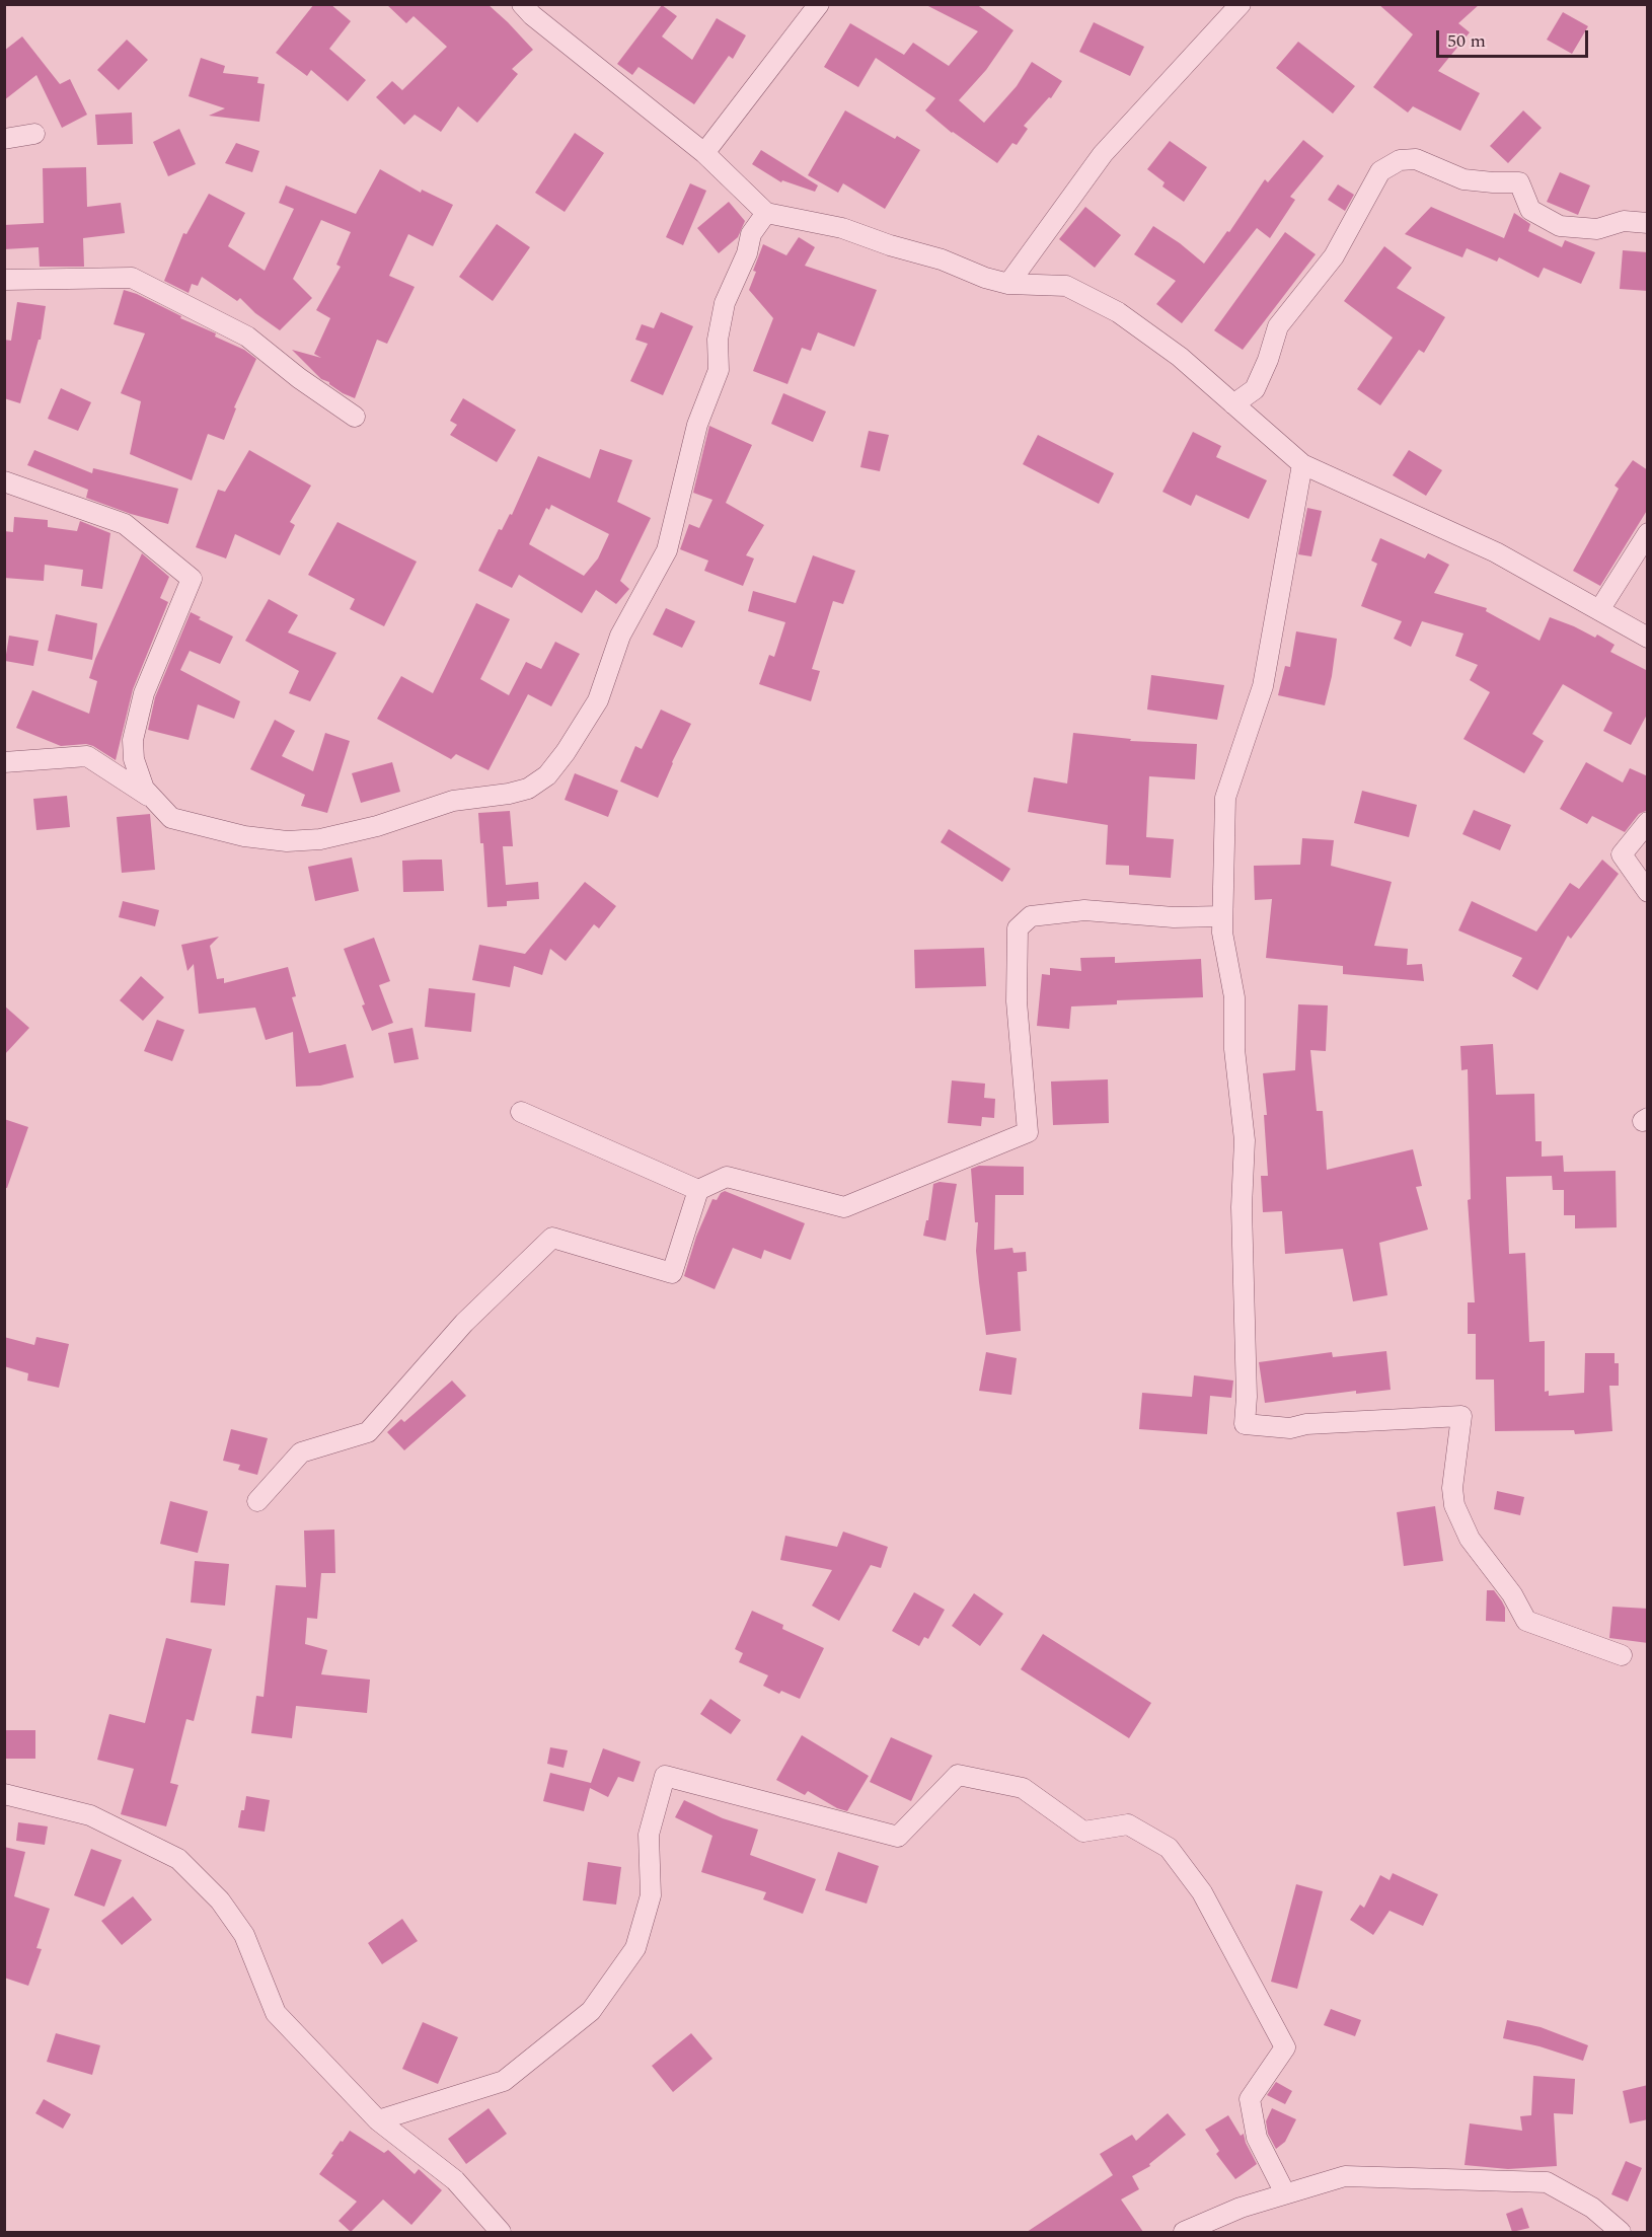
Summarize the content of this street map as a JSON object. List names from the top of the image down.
{
  "scale_bar": "50 m"
}
